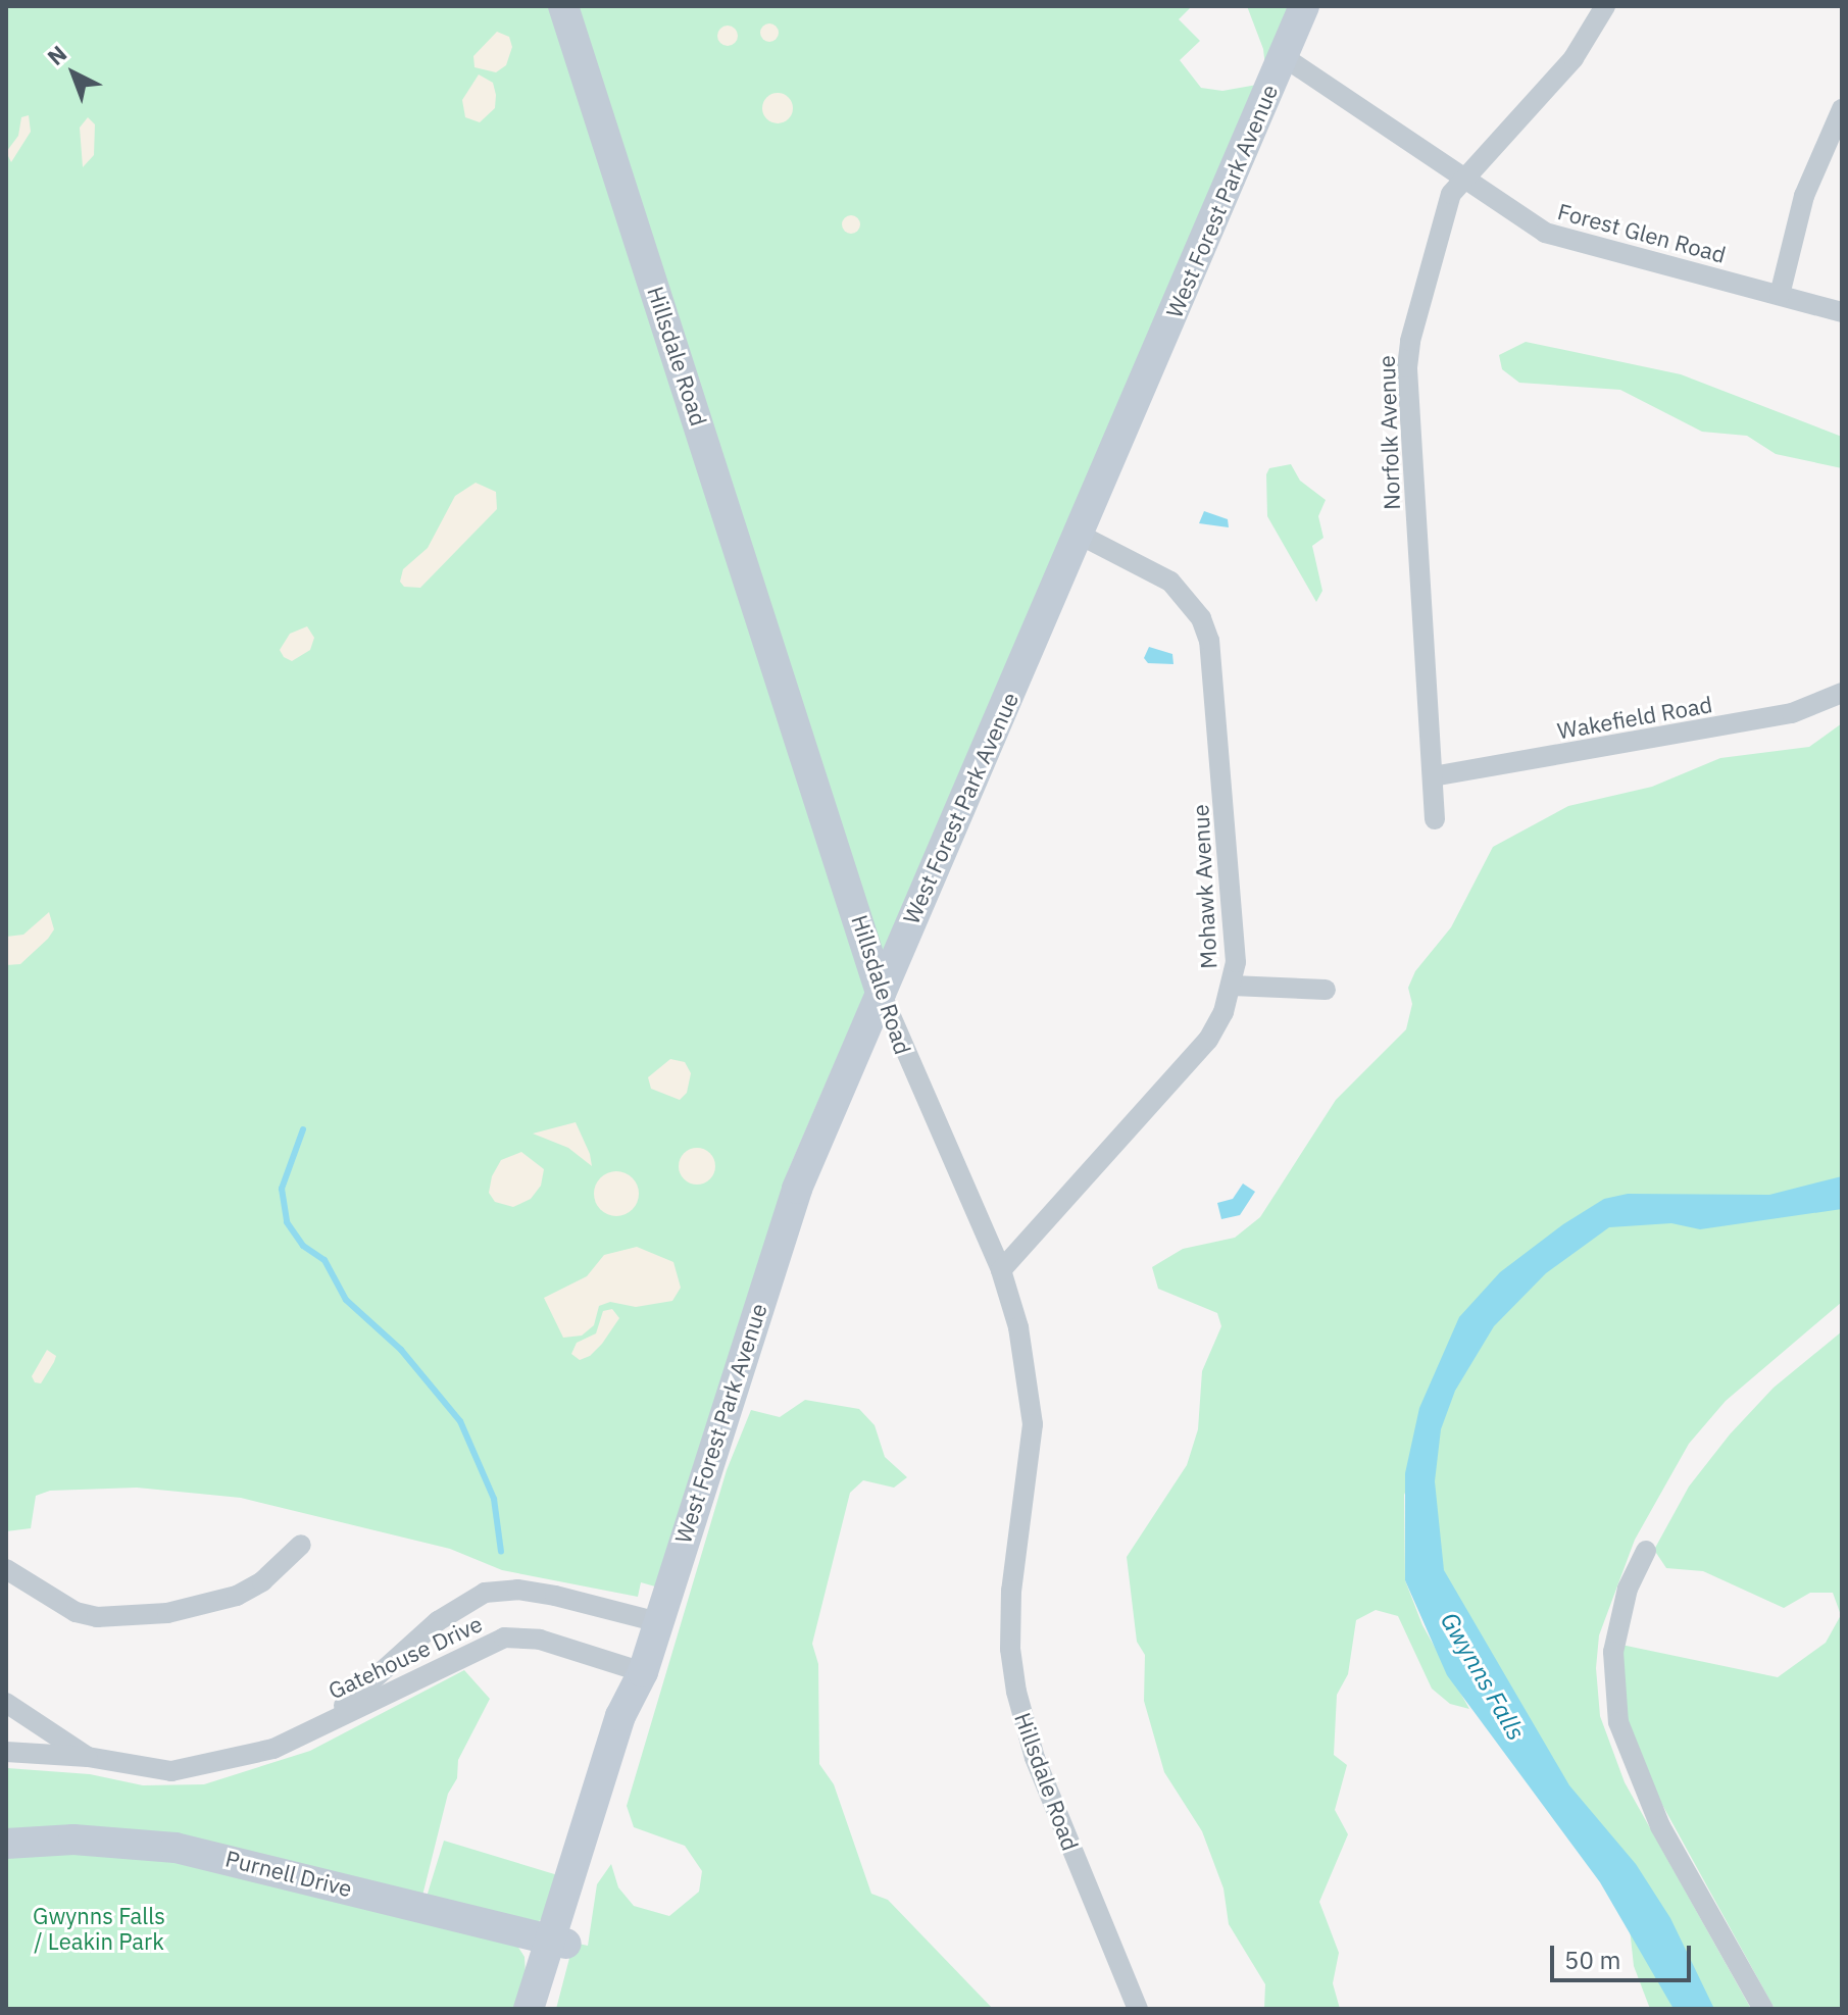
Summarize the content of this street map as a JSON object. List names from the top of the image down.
{
  "streets": {
    "main road": ["West Forest Park Avenue", "Hillsdale Road", "Purnell Drive"],
    "street": [
      "Forest Glen Road",
      "Norfolk Avenue",
      "Wakefield Road",
      "Mohawk Avenue",
      "Gatehouse Drive"
    ]
  },
  "crossings": [
    ["West Forest Park Avenue", "Forest Glen Road"],
    ["West Forest Park Avenue", "Hillsdale Road"],
    ["West Forest Park Avenue", "Mohawk Avenue"],
    ["West Forest Park Avenue", "Gatehouse Drive"],
    ["West Forest Park Avenue", "Purnell Drive"],
    ["Forest Glen Road", "Norfolk Avenue"],
    ["Hillsdale Road", "Mohawk Avenue"],
    ["Norfolk Avenue", "Wakefield Road"]
  ],
  "water": ["Gwynns Falls"],
  "parks": ["Gwynns Falls / Leakin Park"],
  "scale_bar": "50 m",
  "north": "top left"
}
